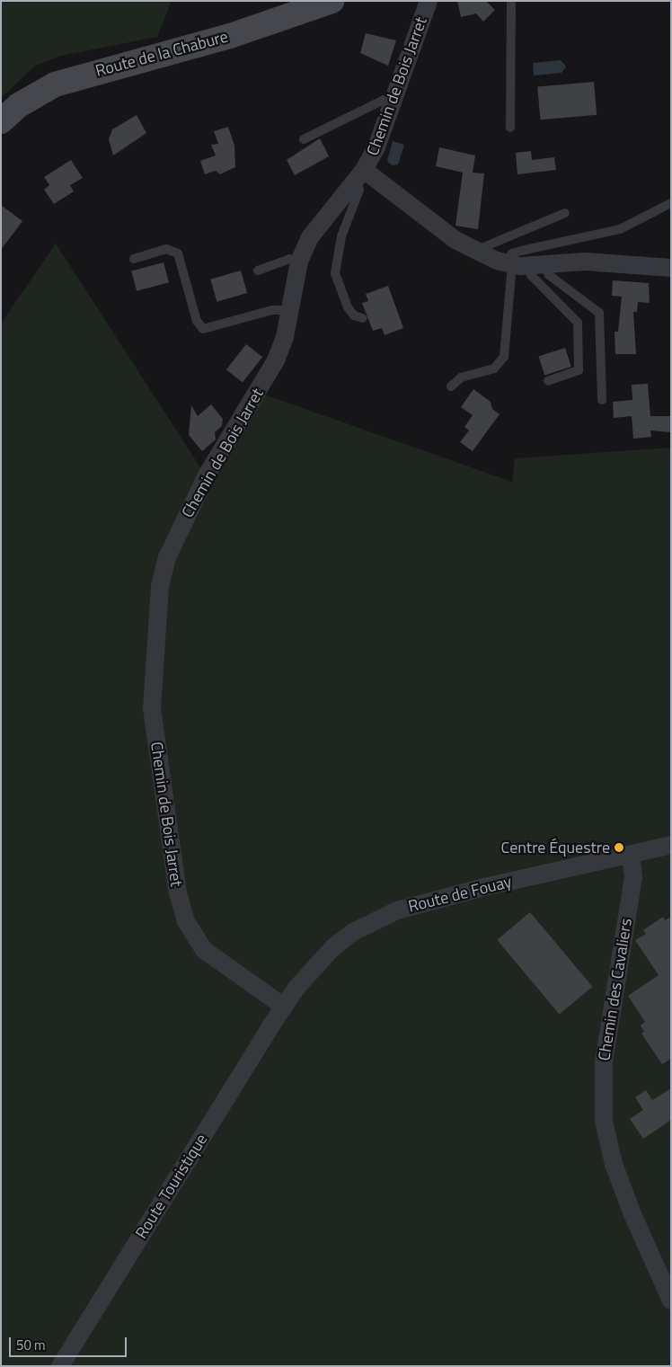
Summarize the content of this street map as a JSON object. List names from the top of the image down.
{
  "streets": {
    "main road": ["Route de la Chabure"],
    "street": [
      "Chemin de Bois Jarret",
      "Route de Fouay",
      "Chemin des Cavaliers",
      "Route Touristique"
    ]
  },
  "crossings": [
    ["Chemin de Bois Jarret", "Route de Fouay"],
    ["Chemin de Bois Jarret", "Route Touristique"],
    ["Route de Fouay", "Chemin des Cavaliers"],
    ["Route de Fouay", "Route Touristique"]
  ],
  "places": ["Centre Équestre"],
  "scale_bar": "50 m"
}
